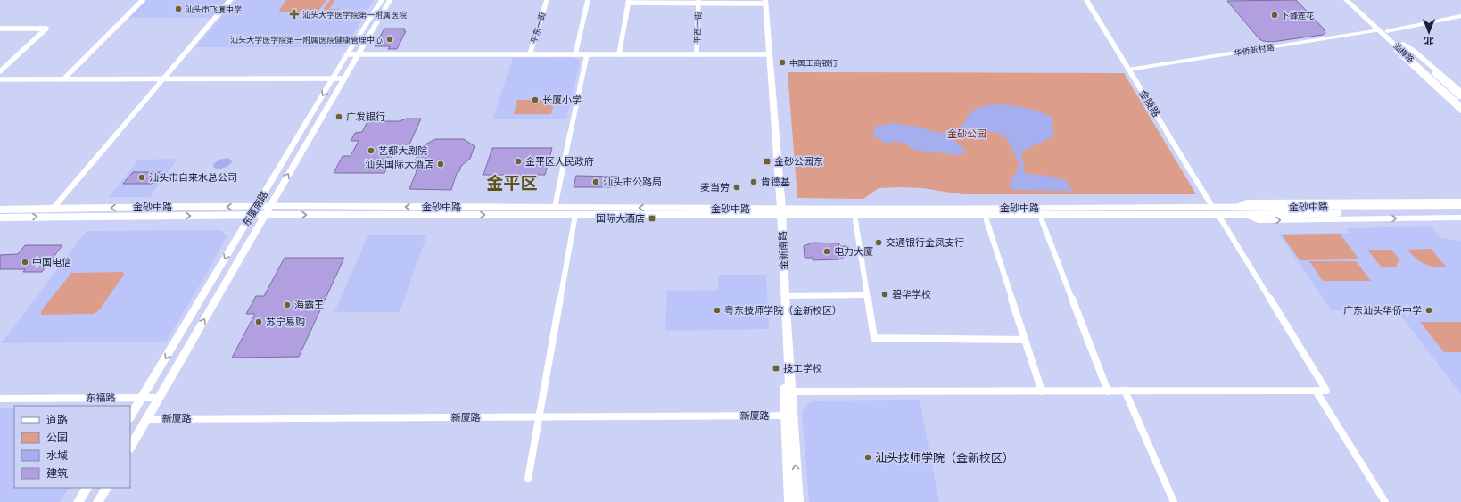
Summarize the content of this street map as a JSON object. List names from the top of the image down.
{
  "streets": {
    "main road": ["汕樟路", "金砂中路", "金新南路"],
    "street": [
      "平东一街",
      "平西一街",
      "华侨新村路",
      "金陵路",
      "东厦南路",
      "东福路",
      "新厦路"
    ]
  },
  "crossings": [
    ["华侨新村路", "汕樟路"],
    ["华侨新村路", "金陵路"],
    ["金陵路", "金砂中路"],
    ["金砂中路", "东厦南路"],
    ["金砂中路", "金新南路"],
    ["东厦南路", "东福路"],
    ["东厦南路", "新厦路"],
    ["金新南路", "新厦路"]
  ],
  "districts": ["金平区"],
  "parks": ["金砂公园"],
  "places": {
    "other": [
      "汕头市飞厦中学",
      "卜蜂莲花",
      "汕头大学医学院第一附属医院健康管理中心",
      "中国工商银行",
      "长厦小学",
      "广发银行",
      "艺都大剧院",
      "金平区人民政府",
      "汕头国际大酒店",
      "汕头市自来水总公司",
      "汕头市公路局",
      "肯德基",
      "麦当劳",
      "交通银行金凤支行",
      "电力大厦",
      "中国电信",
      "碧华学校",
      "海霸王",
      "粤东技师学院（金新校区）",
      "广东汕头华侨中学",
      "苏宁易购",
      "汕头技师学院（金新校区）"
    ],
    "health": ["汕头大学医学院第一附属医院"],
    "transit": ["金砂公园东", "国际大酒店", "技工学校"]
  },
  "legend": [
    "道路",
    "公园",
    "水域",
    "建筑"
  ],
  "north": "bottom"
}
